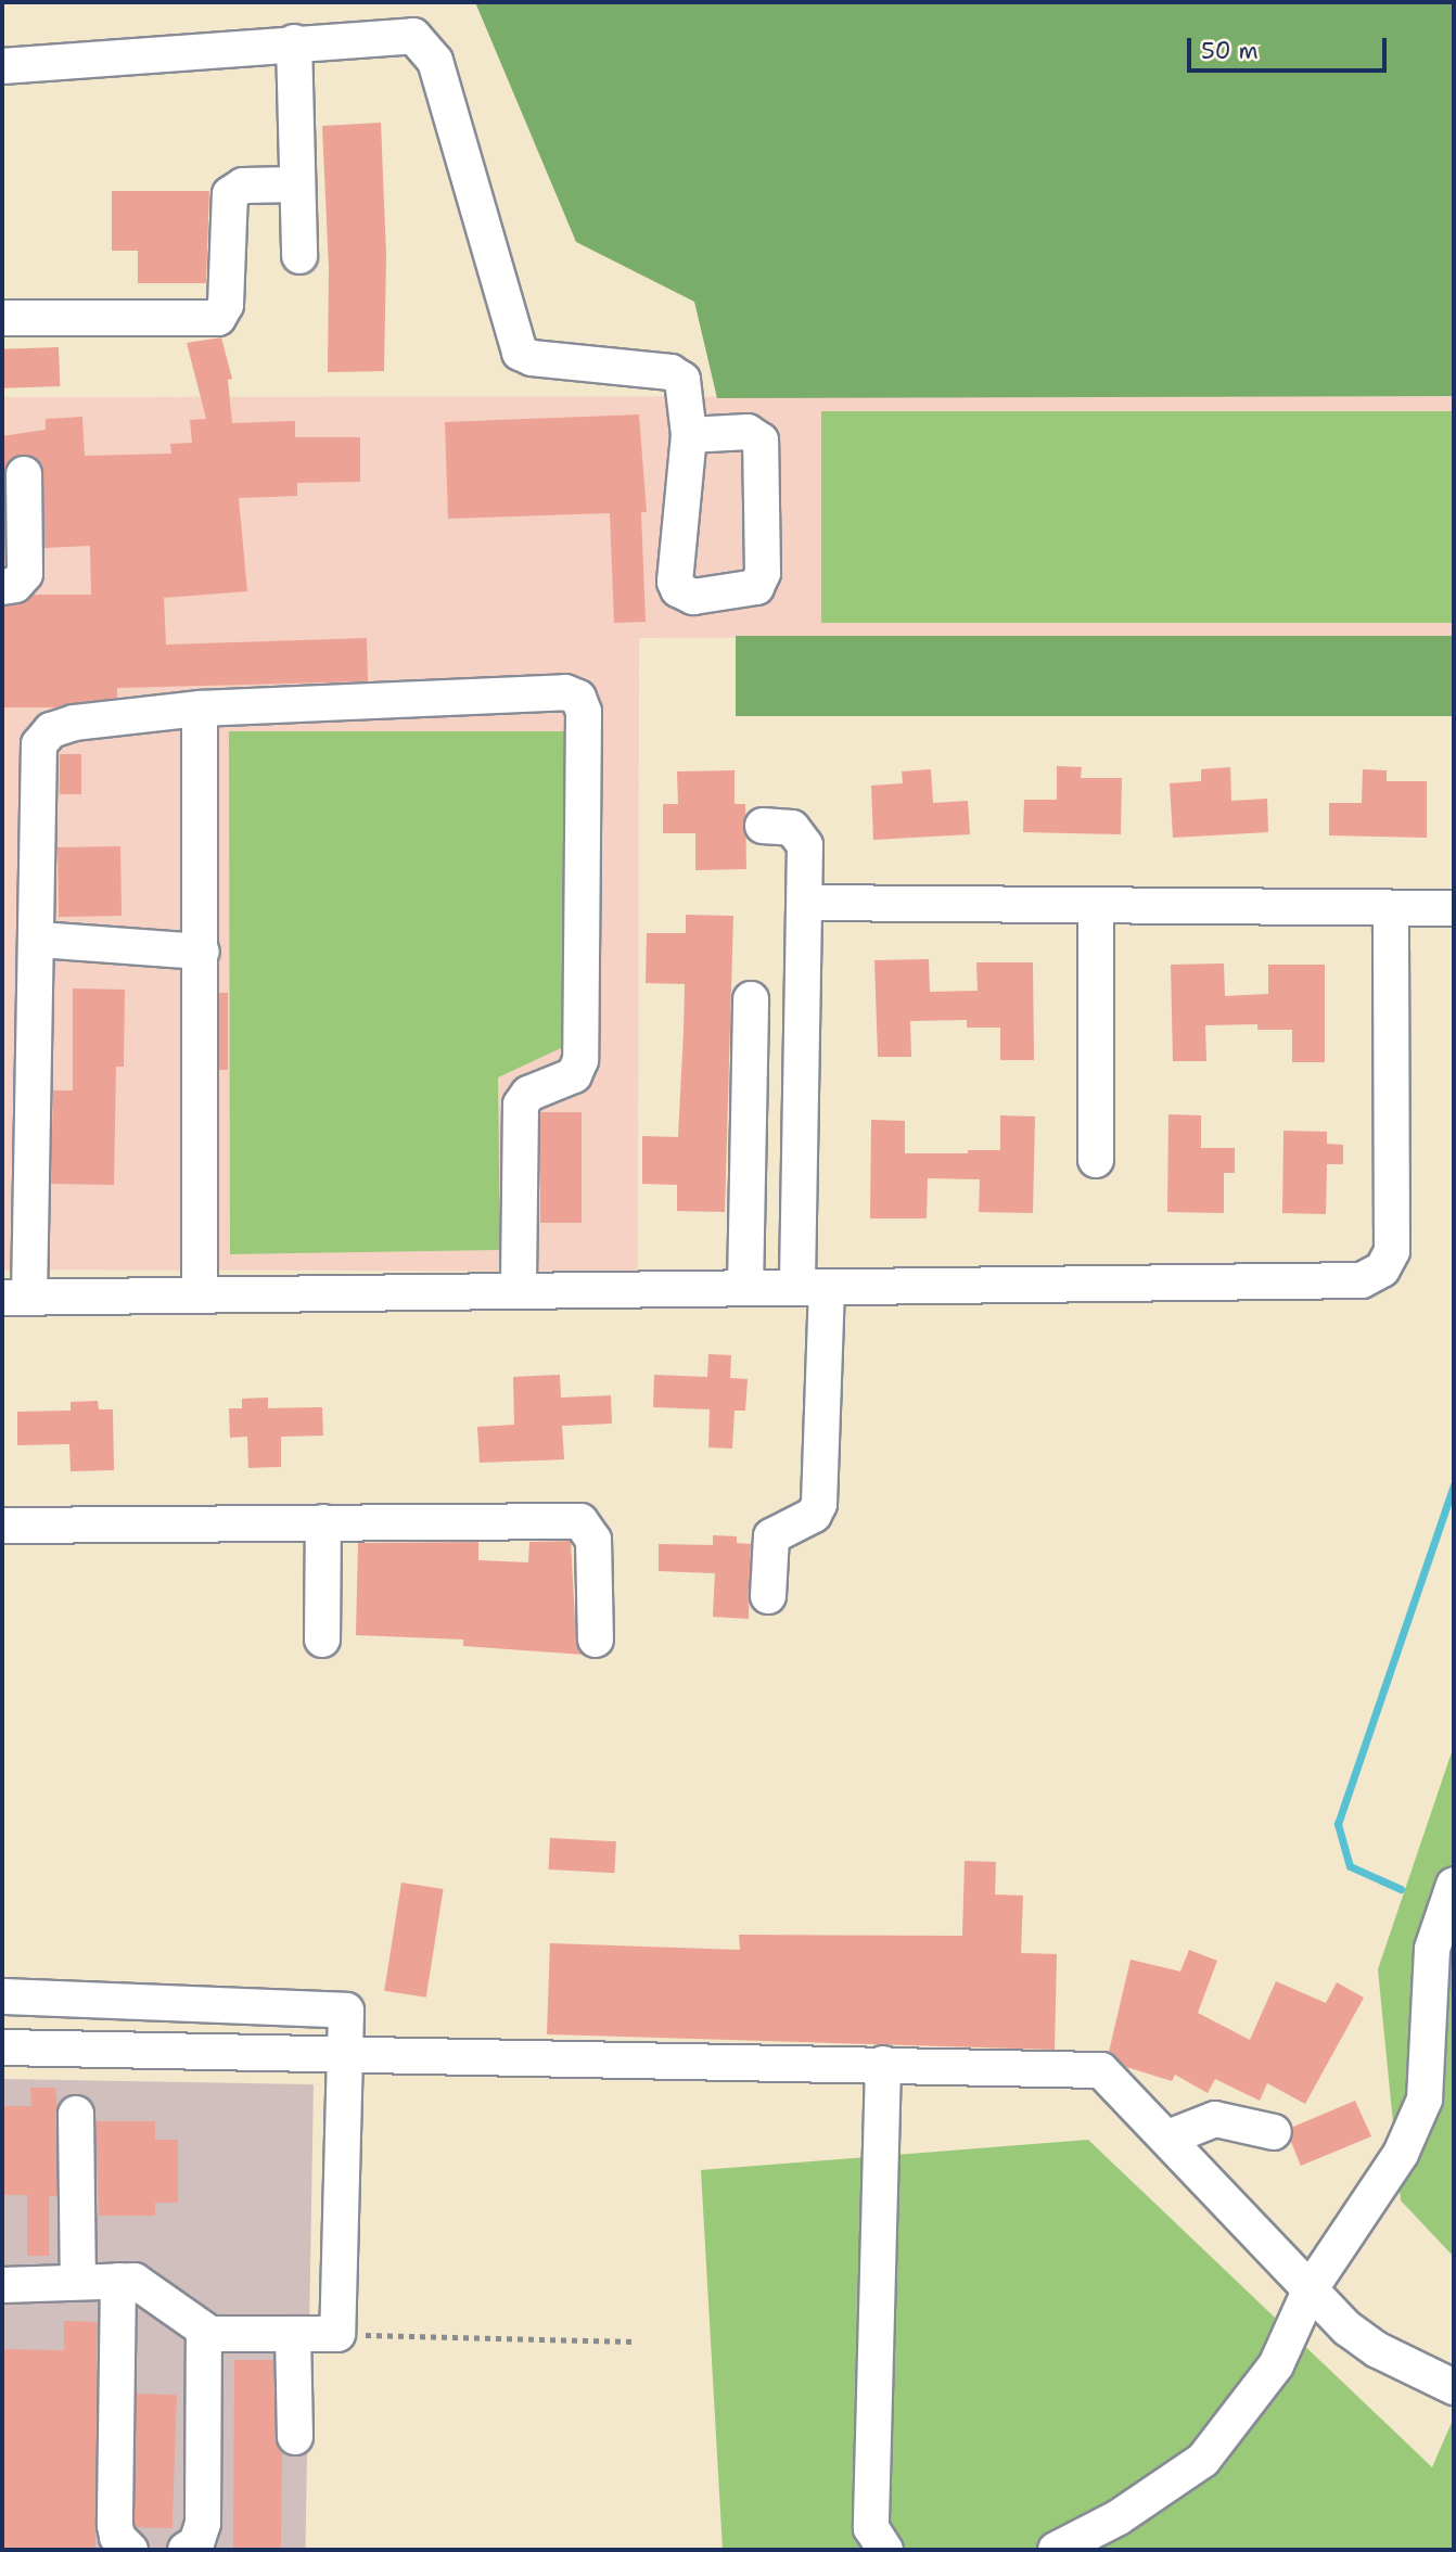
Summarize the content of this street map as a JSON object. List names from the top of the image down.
{
  "scale_bar": "50 m"
}
